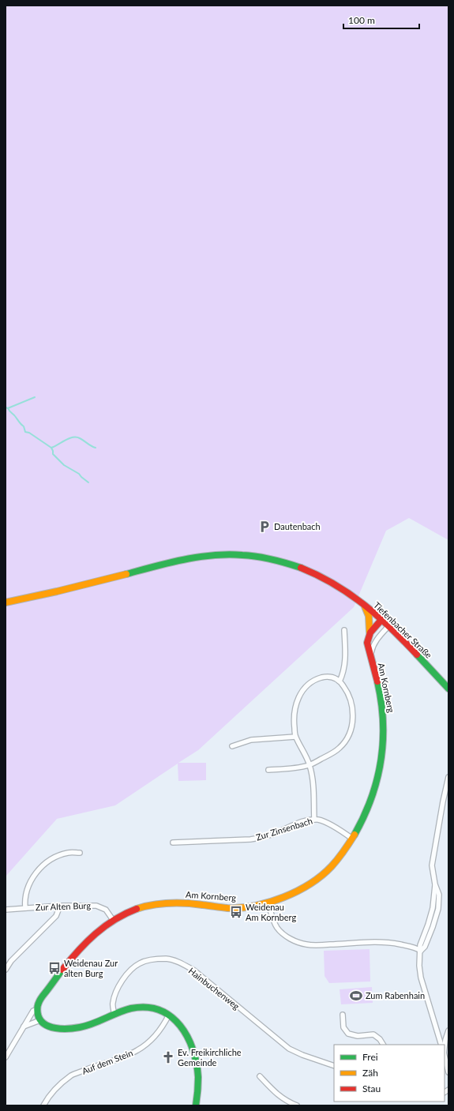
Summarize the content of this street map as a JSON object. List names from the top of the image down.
{
  "streets": {
    "street": [
      "Tiefenbacher Straße",
      "Am Kornberg",
      "Zur Zinsenbach",
      "Zur Alten Burg",
      "Hainbuchenweg",
      "Auf dem Stein"
    ]
  },
  "crossings": [
    ["Tiefenbacher Straße", "Am Kornberg"],
    ["Am Kornberg", "Zur Zinsenbach"],
    ["Am Kornberg", "Zur Alten Burg"]
  ],
  "places": {
    "parking": ["Dautenbach"],
    "bus stop": ["Weidenau Am Kornberg", "Weidenau Zur alten Burg"],
    "sports": ["Zum Rabenhain"],
    "church": ["Ev. Freikirchliche Gemeinde"]
  },
  "legend": ["Frei", "Zäh", "Stau"],
  "scale_bar": "100 m"
}
